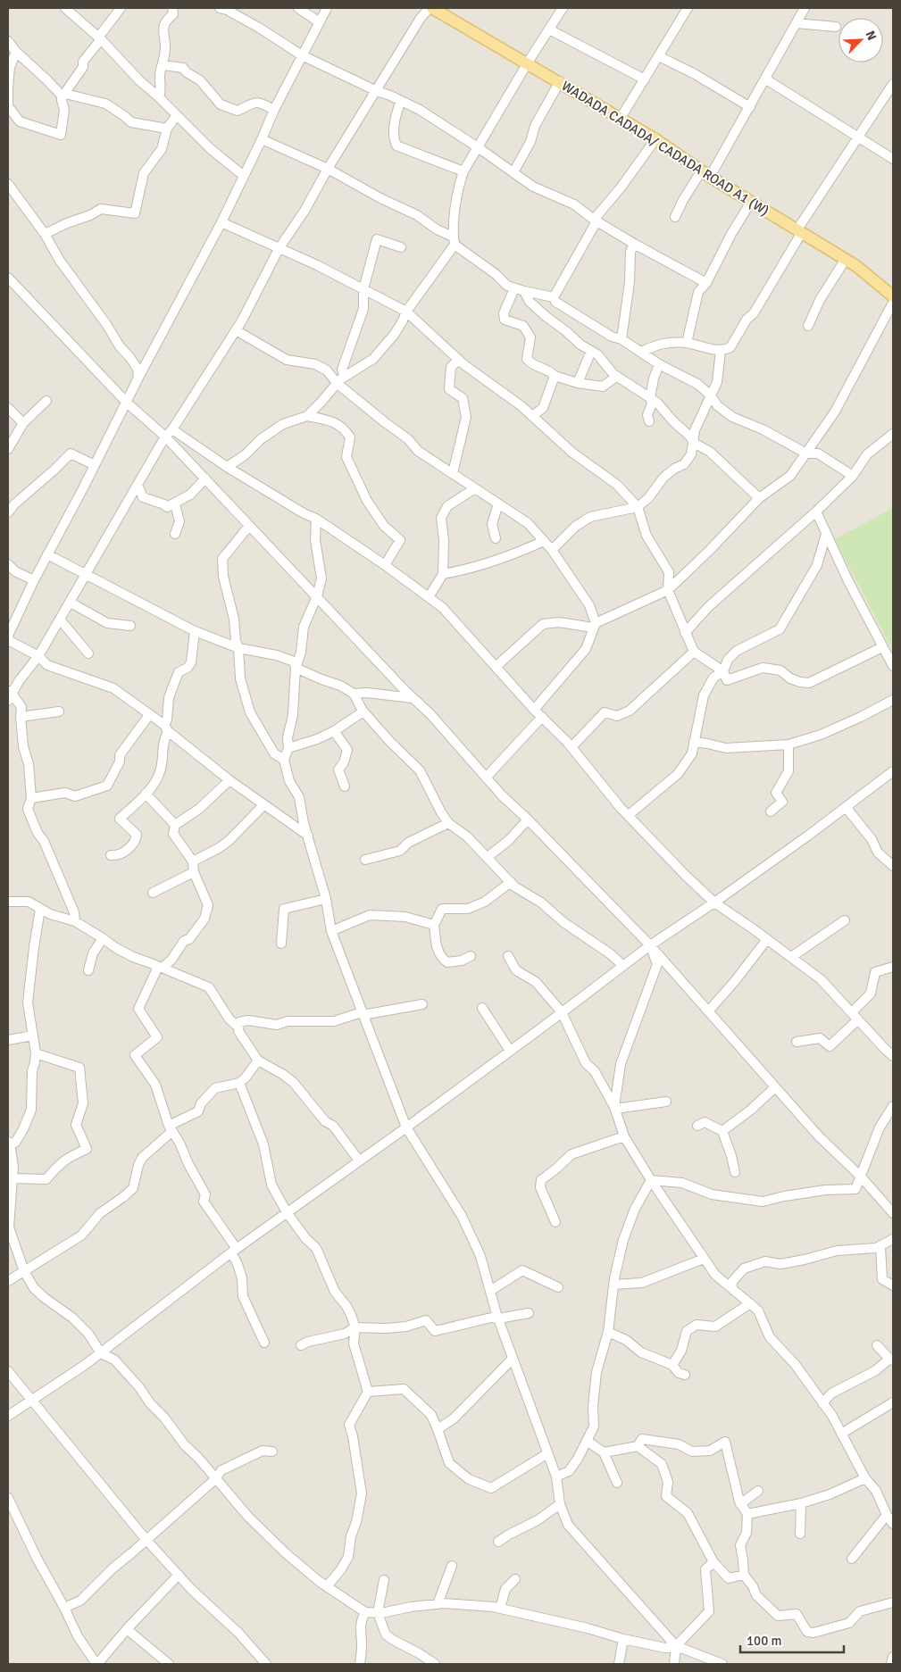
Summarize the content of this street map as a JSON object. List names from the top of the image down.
{
  "streets": {
    "main road": ["WADADA CADADA/ CADADA ROAD A1 (W)"]
  },
  "scale_bar": "100 m",
  "north": "top right"
}
